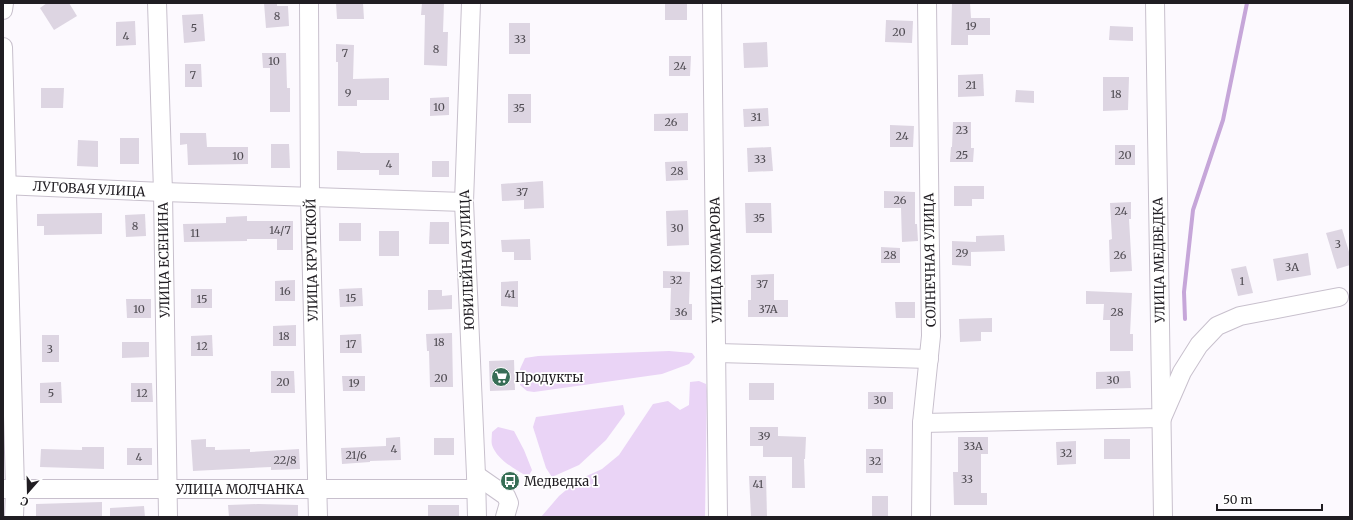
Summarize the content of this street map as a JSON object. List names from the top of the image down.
{
  "streets": {
    "street": [
      "ЛУГОВАЯ УЛИЦА",
      "УЛИЦА ЕСЕНИНА",
      "УЛИЦА КРУПСКОЙ",
      "ЮБИЛЕЙНАЯ УЛИЦА",
      "УЛИЦА КОМАРОВА",
      "СОЛНЕЧНАЯ УЛИЦА",
      "УЛИЦА МЕДВЕДКА",
      "УЛИЦА МОЛЧАНКА"
    ]
  },
  "crossings": [
    ["ЛУГОВАЯ УЛИЦА", "УЛИЦА ЕСЕНИНА"],
    ["ЛУГОВАЯ УЛИЦА", "УЛИЦА КРУПСКОЙ"],
    ["ЛУГОВАЯ УЛИЦА", "ЮБИЛЕЙНАЯ УЛИЦА"],
    ["УЛИЦА ЕСЕНИНА", "УЛИЦА МОЛЧАНКА"],
    ["УЛИЦА КРУПСКОЙ", "УЛИЦА МОЛЧАНКА"],
    ["ЮБИЛЕЙНАЯ УЛИЦА", "УЛИЦА МОЛЧАНКА"]
  ],
  "places": {
    "supermarket": ["Продукты"],
    "bus stop": ["Медведка 1"]
  },
  "house_numbers": [
    "8",
    "19",
    "5",
    "20",
    "4",
    "33",
    "8",
    "7",
    "10",
    "24",
    "7",
    "21",
    "9",
    "18",
    "10",
    "35",
    "31",
    "26",
    "23",
    "24",
    "25",
    "20",
    "10",
    "33",
    "4",
    "28",
    "37",
    "26",
    "24",
    "35",
    "8",
    "30",
    "14/7",
    "11",
    "3",
    "29",
    "28",
    "26",
    "3А",
    "32",
    "1",
    "37",
    "16",
    "41",
    "15",
    "15",
    "10",
    "37А",
    "36",
    "28",
    "18",
    "18",
    "17",
    "12",
    "3",
    "20",
    "30",
    "20",
    "19",
    "5",
    "12",
    "30",
    "39",
    "33А",
    "4",
    "32",
    "21/6",
    "4",
    "22/8",
    "32",
    "33",
    "41"
  ],
  "scale_bar": "50 m",
  "north": "bottom"
}
